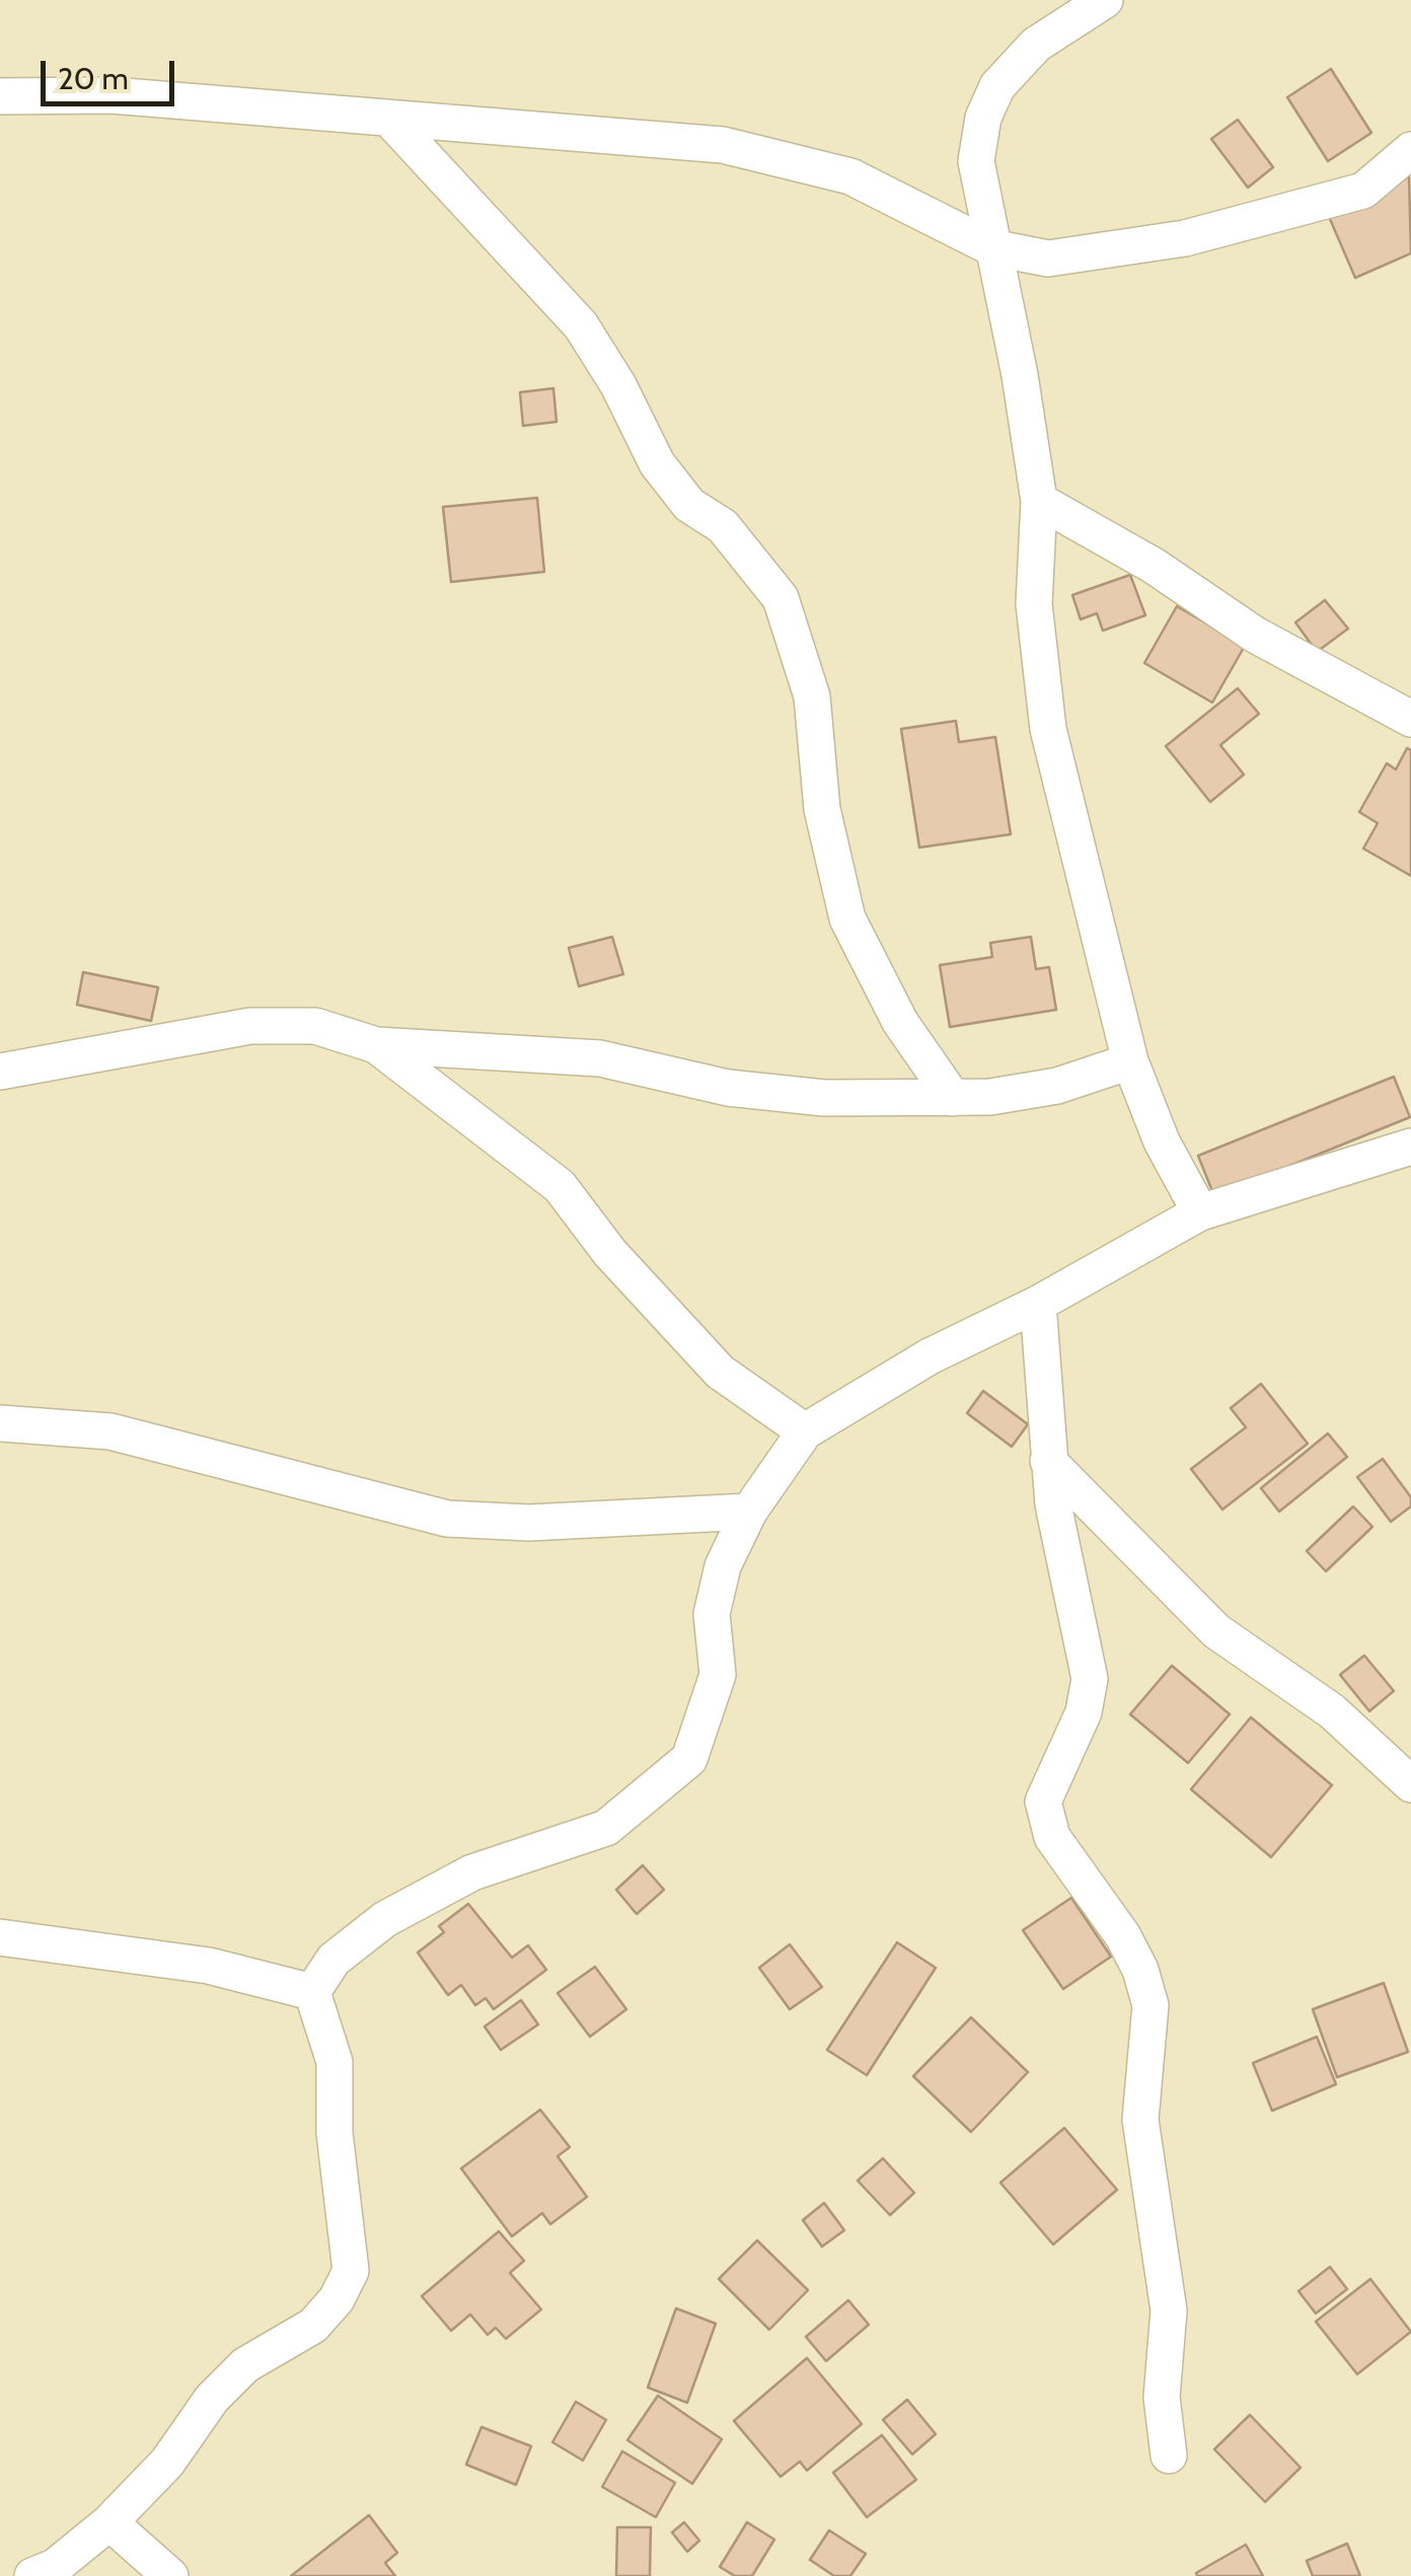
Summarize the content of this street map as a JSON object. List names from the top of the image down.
{
  "scale_bar": "20 m"
}
